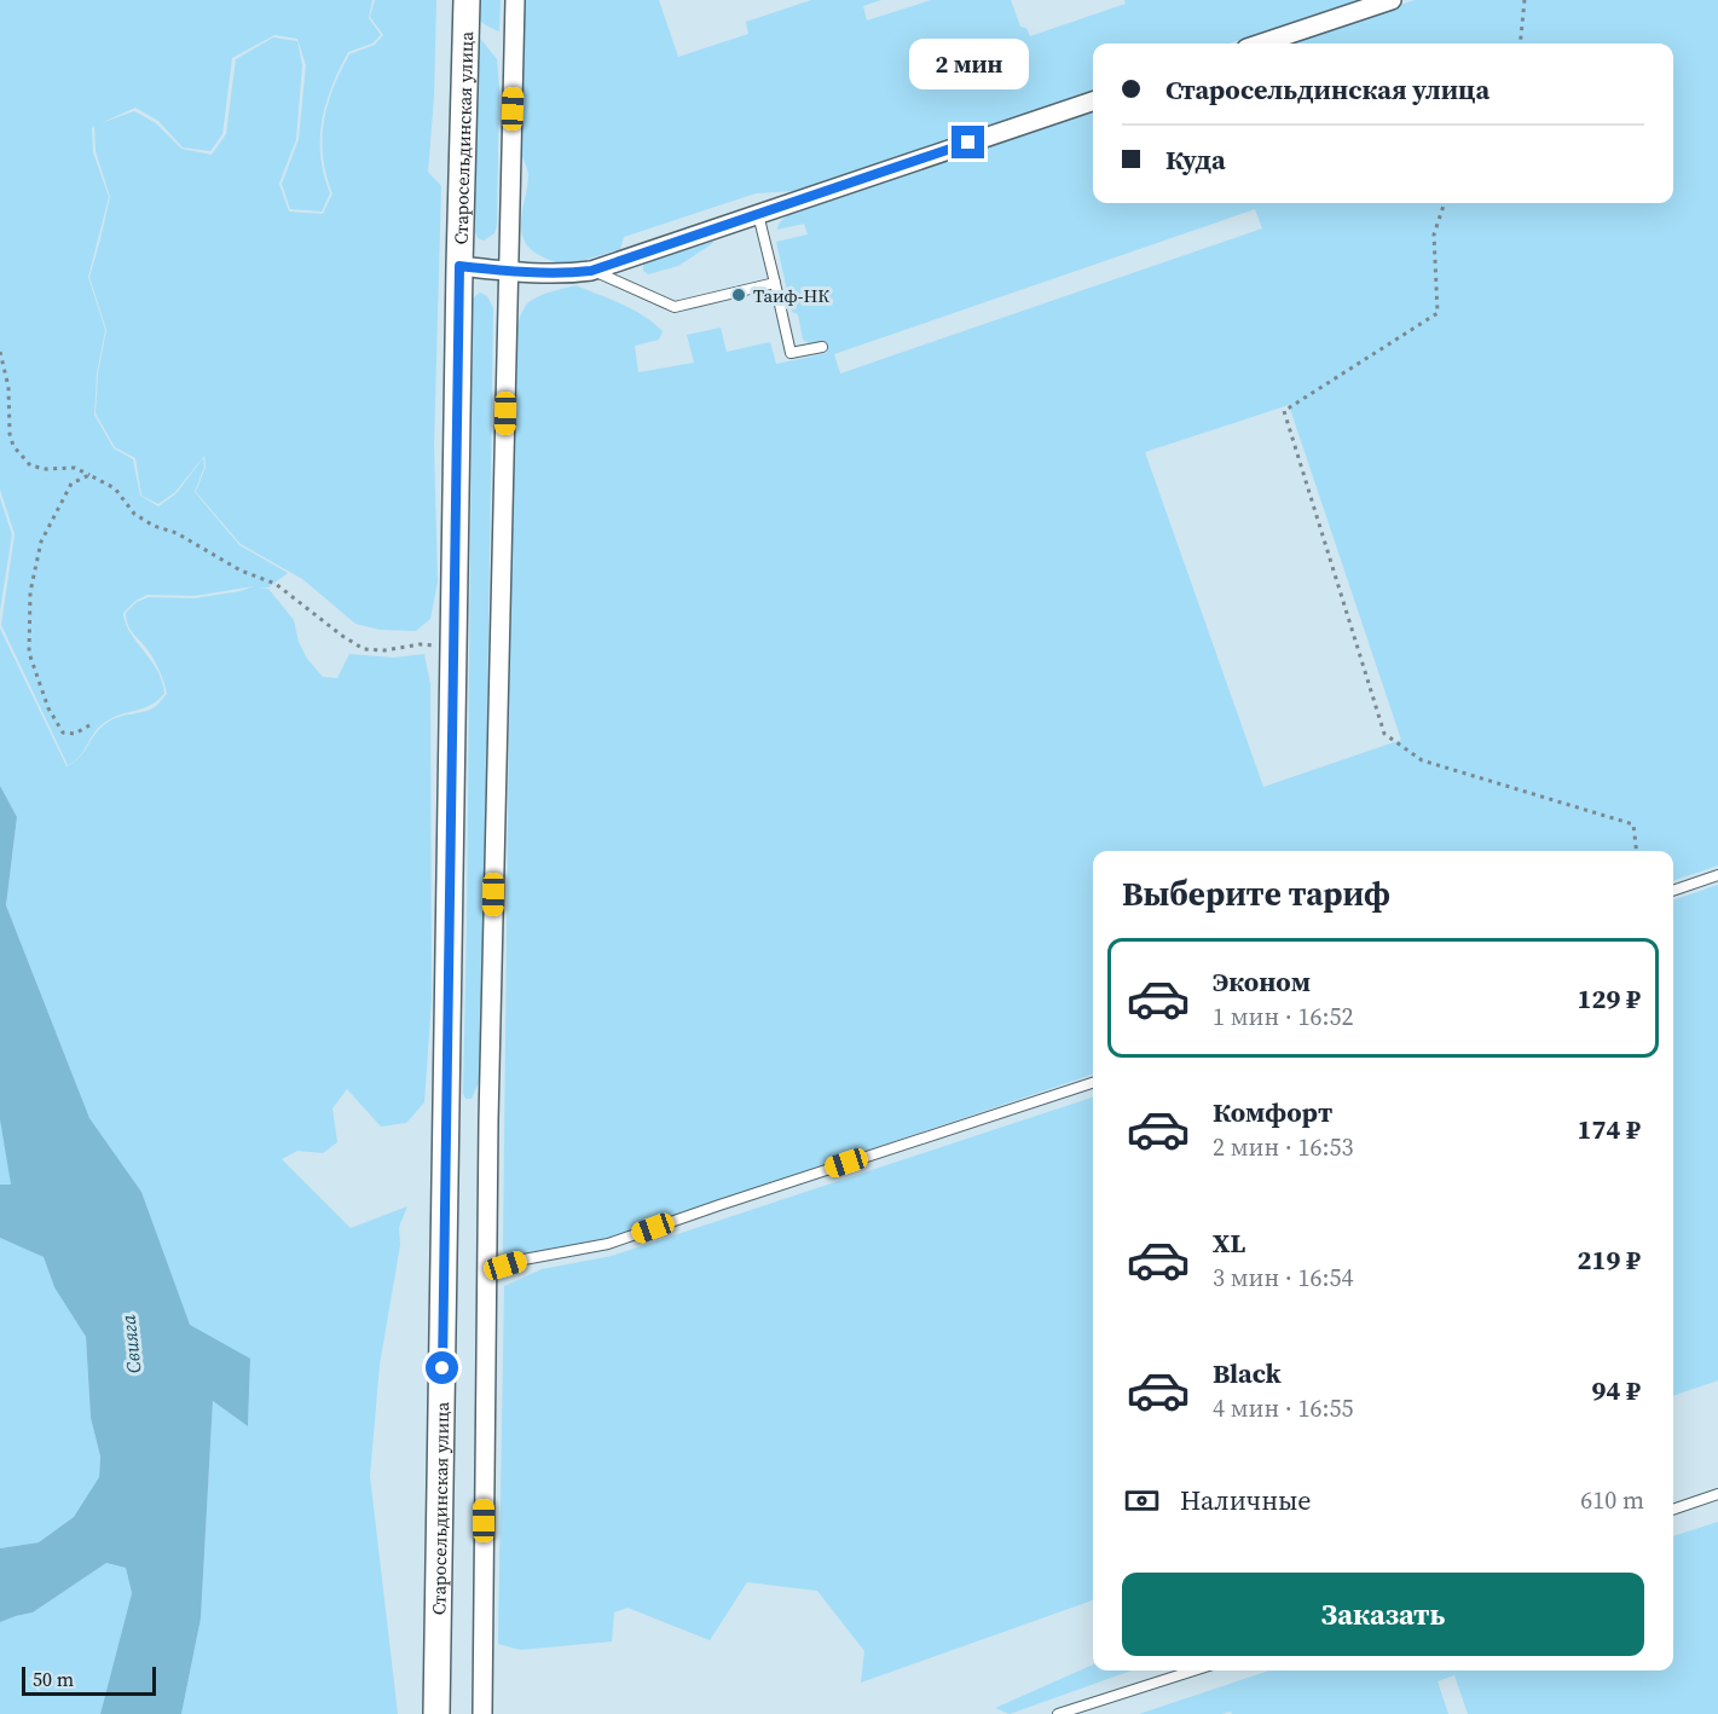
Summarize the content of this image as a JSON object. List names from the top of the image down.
{
  "streets": {
    "main road": ["Старосельдинская улица"]
  },
  "water": ["Свияга"],
  "places": ["Таиф-НК"],
  "scale_bar": "50 m",
  "page": {
    "bubble": "2 мин",
    "banner": ["Старосельдинская улица", "Куда"],
    "heading": "Выберите тариф",
    "list": [
      {
        "name": "Эконом",
        "note": "1 мин · 16:52",
        "value": "129 ₽"
      },
      {
        "name": "Комфорт",
        "note": "2 мин · 16:53",
        "value": "174 ₽"
      },
      {
        "name": "XL",
        "note": "3 мин · 16:54",
        "value": "219 ₽"
      },
      {
        "name": "Black",
        "note": "4 мин · 16:55",
        "value": "94 ₽"
      }
    ],
    "pay": ["Наличные", "610 m"],
    "buttons": "Заказать",
    "scale": "50 m"
  }
}
